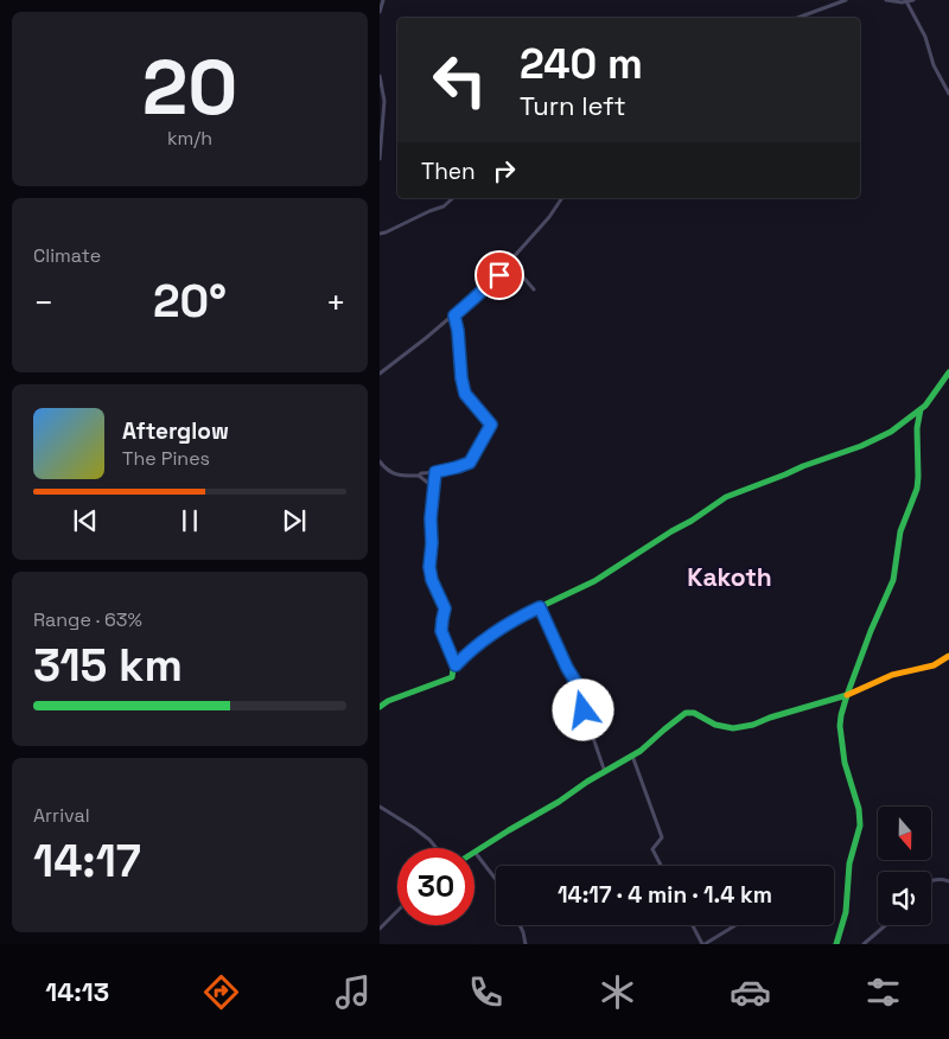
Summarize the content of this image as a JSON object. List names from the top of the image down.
{
  "districts": ["Kakoth"],
  "north": "bottom",
  "page": {
    "tile": [
      ["20", "km/h"],
      "Climate",
      ["Range · 63%", "315 km"],
      ["Arrival", "14:17"]
    ],
    "turn": ["240 m", "Turn left"],
    "then": "Then",
    "heat": ["−", "20°", "+"],
    "song": ["Afterglow", "The Pines"],
    "limit": "30",
    "trip": "14:17 · 4 min · 1.4 km",
    "tabs": "14:13"
  }
}
